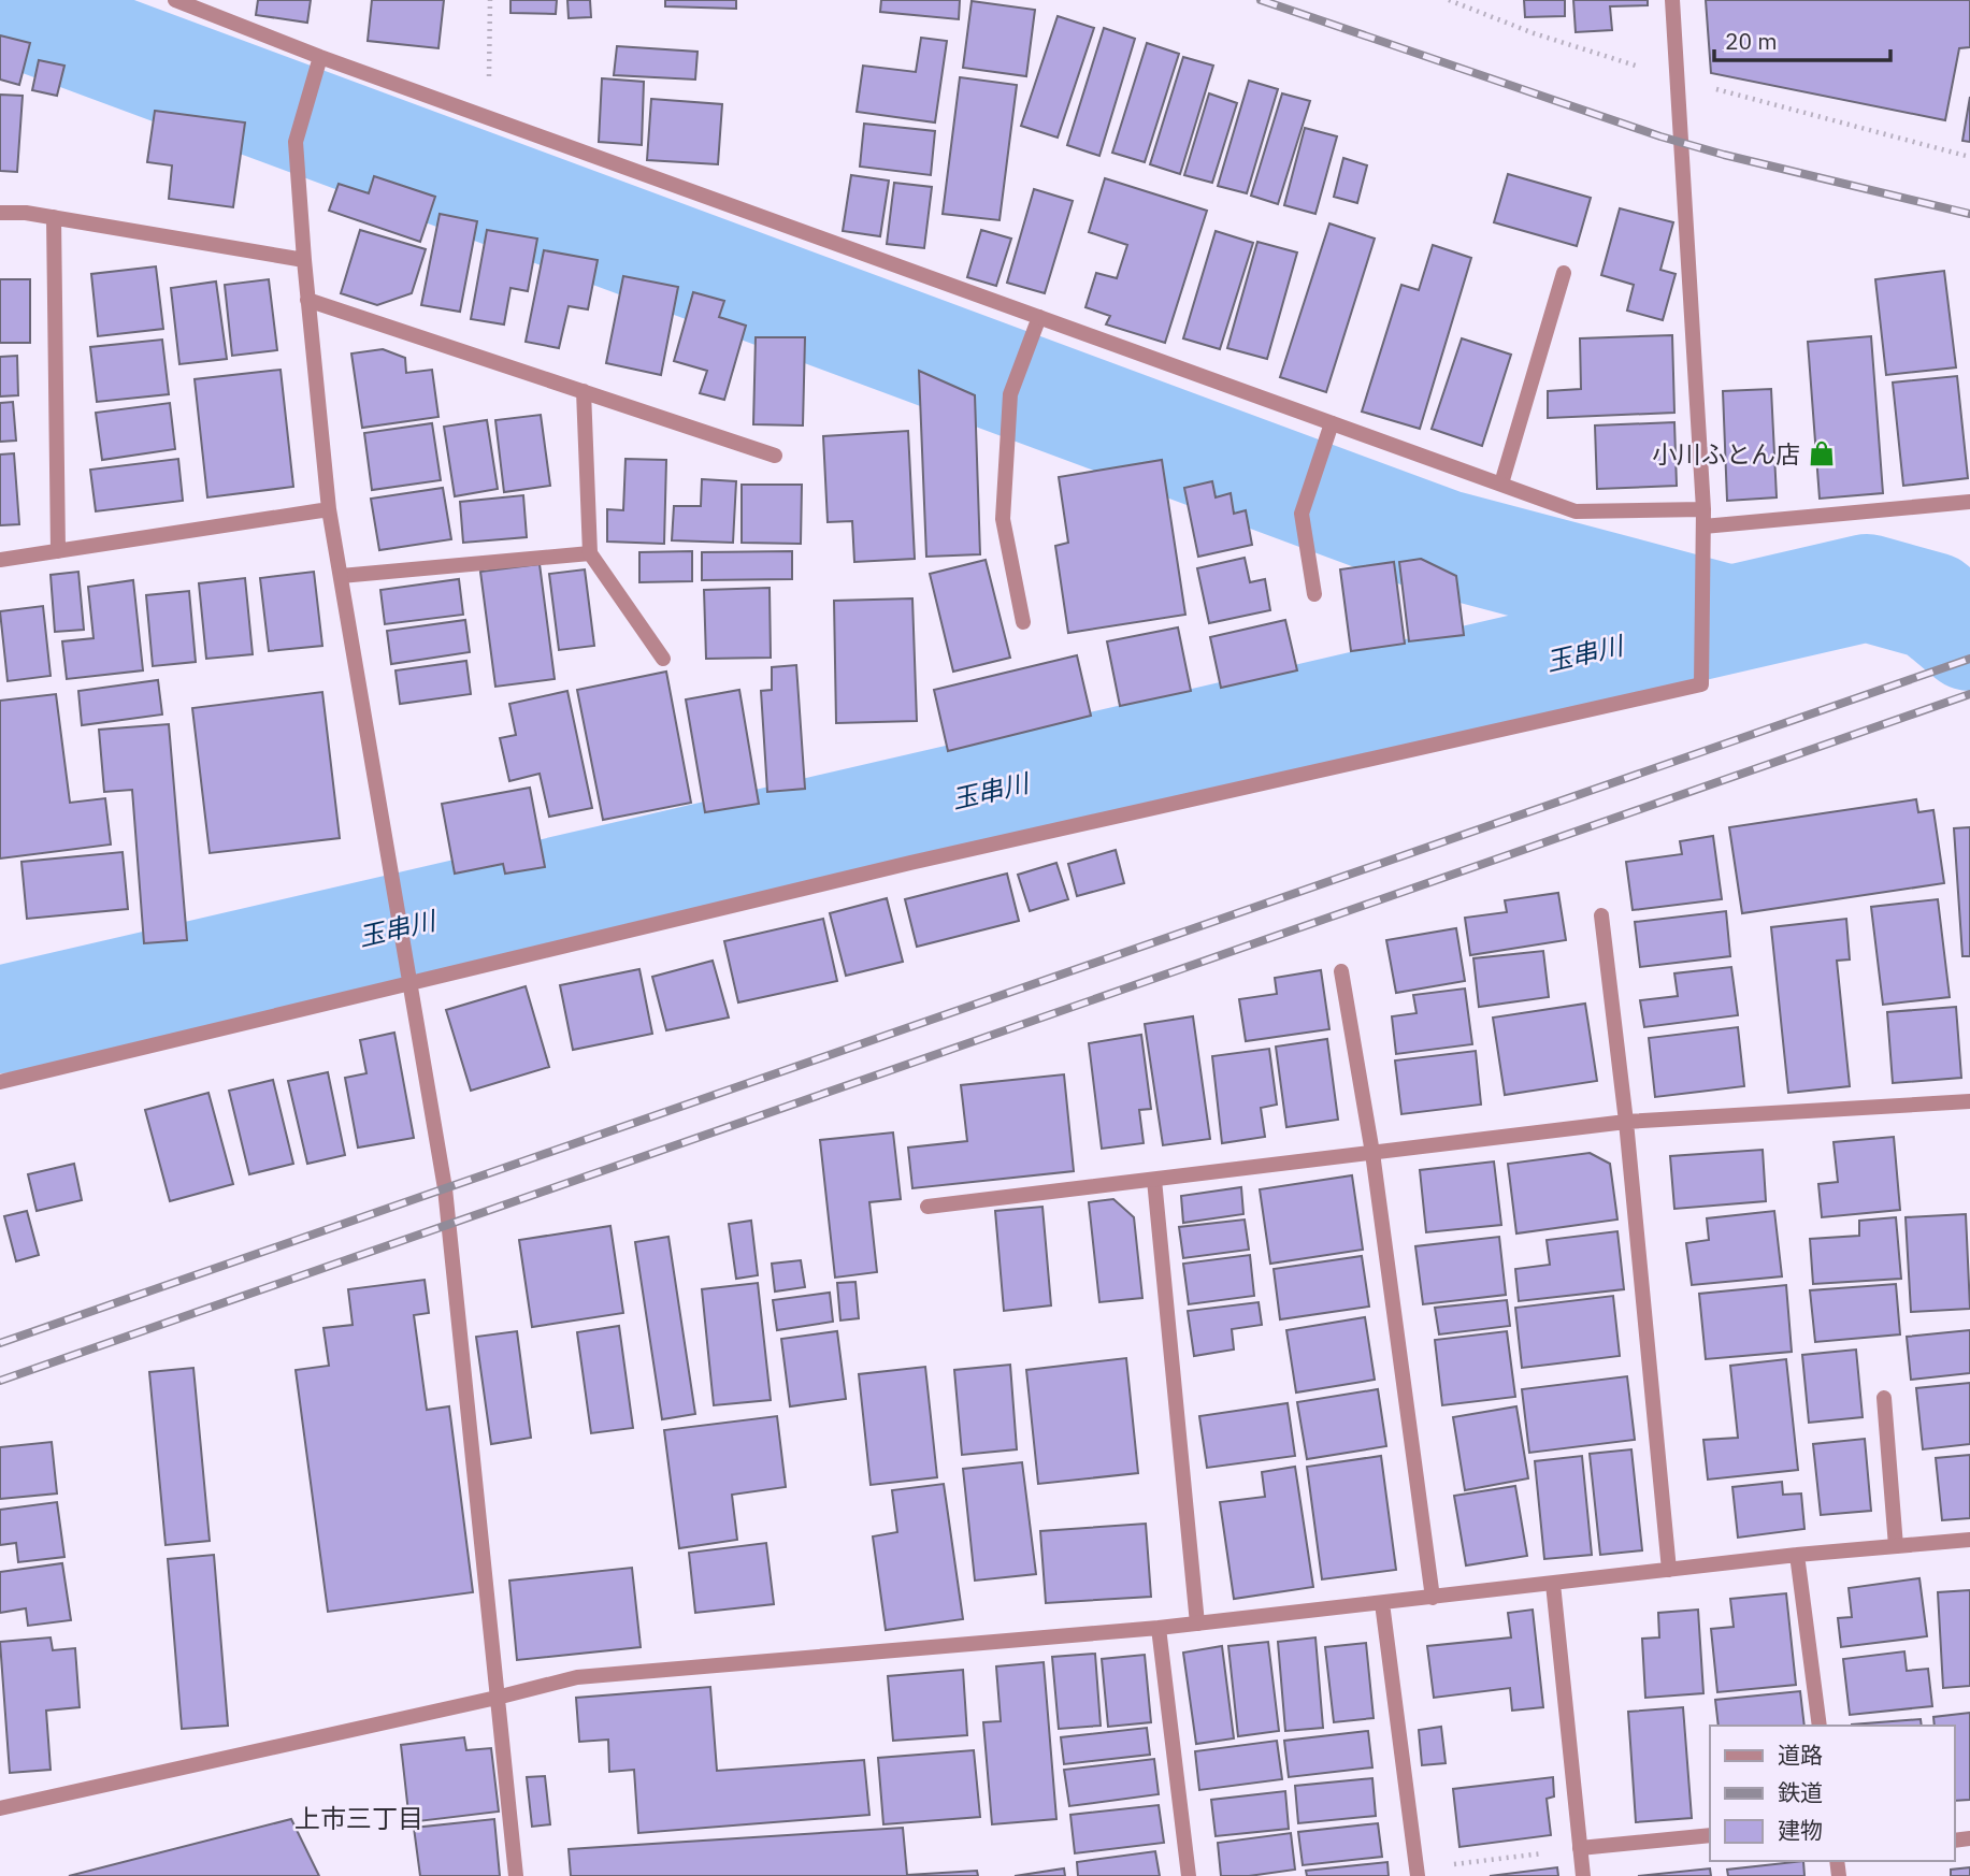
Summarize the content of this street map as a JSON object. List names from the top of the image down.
{
  "districts": ["上市三丁目"],
  "water": ["玉串川"],
  "places": {
    "shop": ["小川ふとん店"]
  },
  "legend": ["道路", "鉄道", "建物"],
  "scale_bar": "20 m"
}
